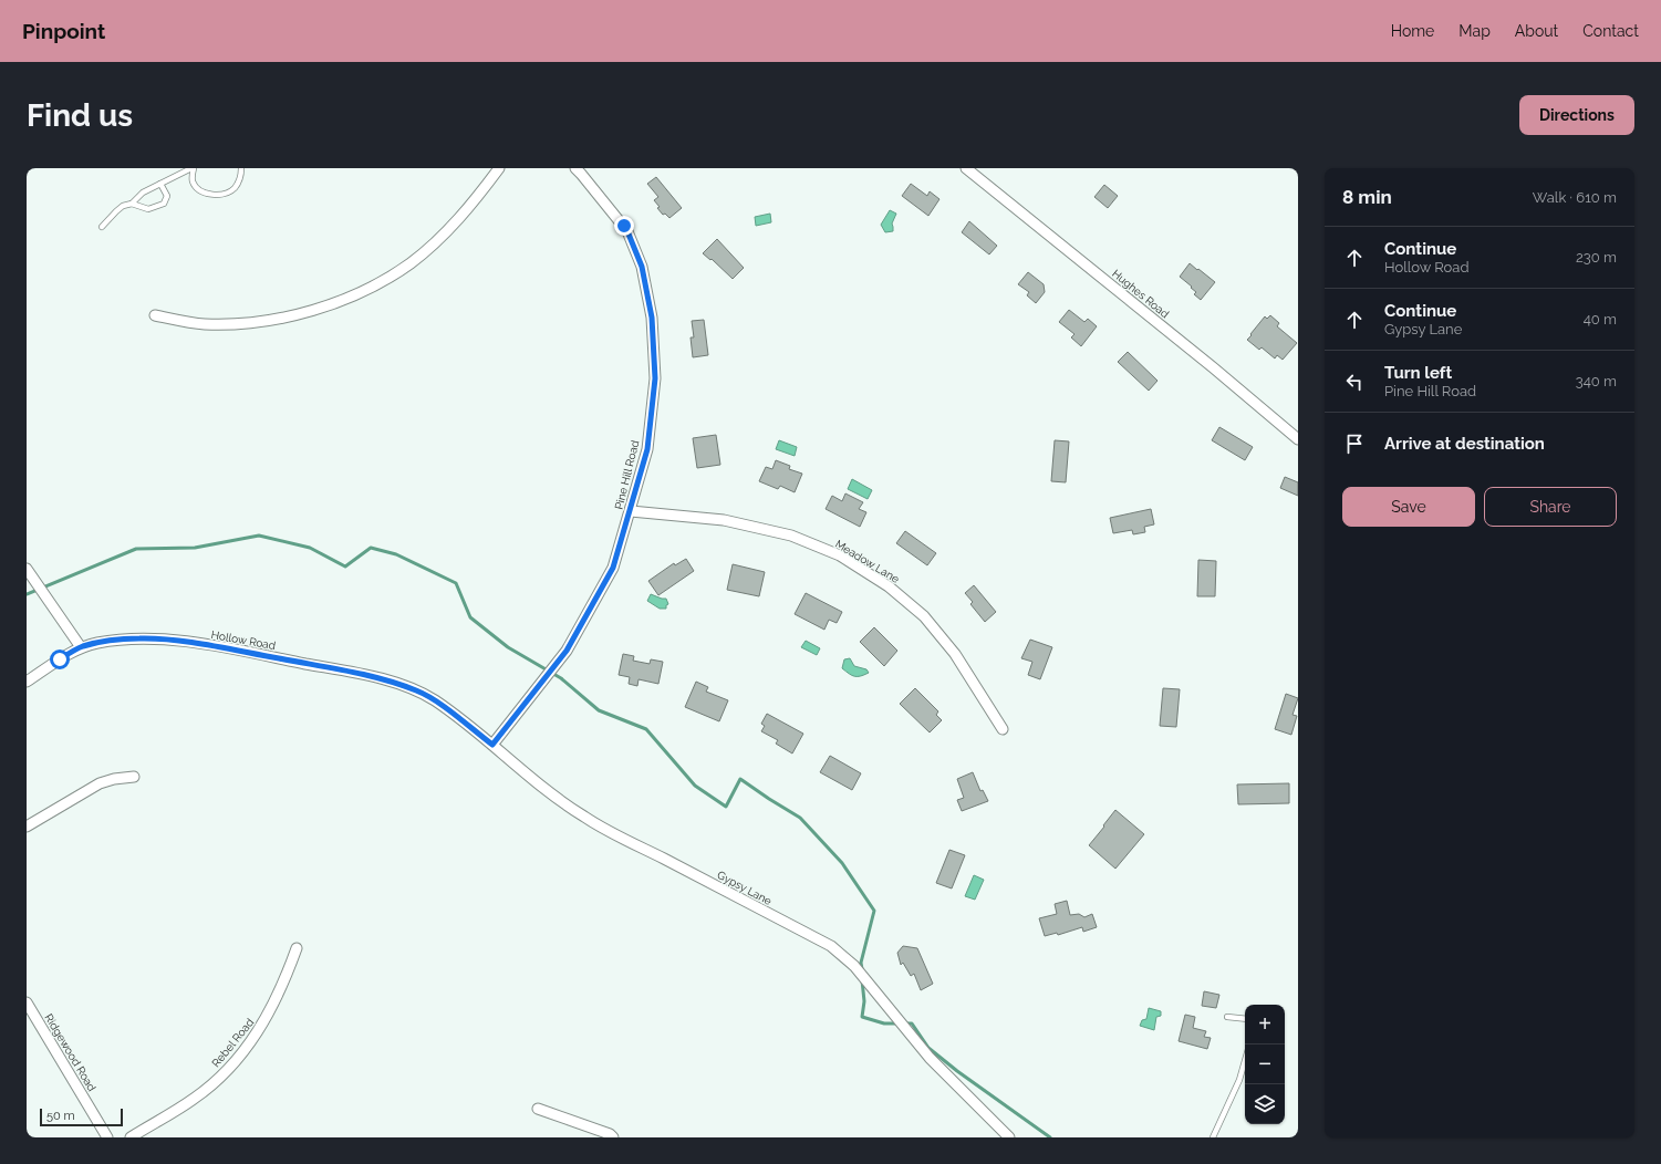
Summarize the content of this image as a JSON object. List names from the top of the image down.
{
  "streets": {
    "street": [
      "Hughes Road",
      "Pine Hill Road",
      "Meadow Lane",
      "Hollow Road",
      "Gypsy Lane",
      "Rebel Road",
      "Ridgewood Road"
    ]
  },
  "crossings": [
    ["Pine Hill Road", "Meadow Lane"],
    ["Pine Hill Road", "Gypsy Lane"],
    ["Hollow Road", "Gypsy Lane"]
  ],
  "scale_bar": "50 m",
  "page": {
    "header": "Pinpoint",
    "nav": [
      "Home",
      "Map",
      "About",
      "Contact"
    ],
    "buttons": [
      "Directions",
      ["Save", "Share"]
    ],
    "title": "Find us",
    "heading": ["8 min", "Walk · 610 m"],
    "list": [
      ["Continue", "Hollow Road", "230 m"],
      ["Continue", "Gypsy Lane", "40 m"],
      ["Turn left", "Pine Hill Road", "340 m"],
      "Arrive at destination"
    ],
    "map_buttons": ["+", "−"],
    "scale": "50 m"
  }
}
